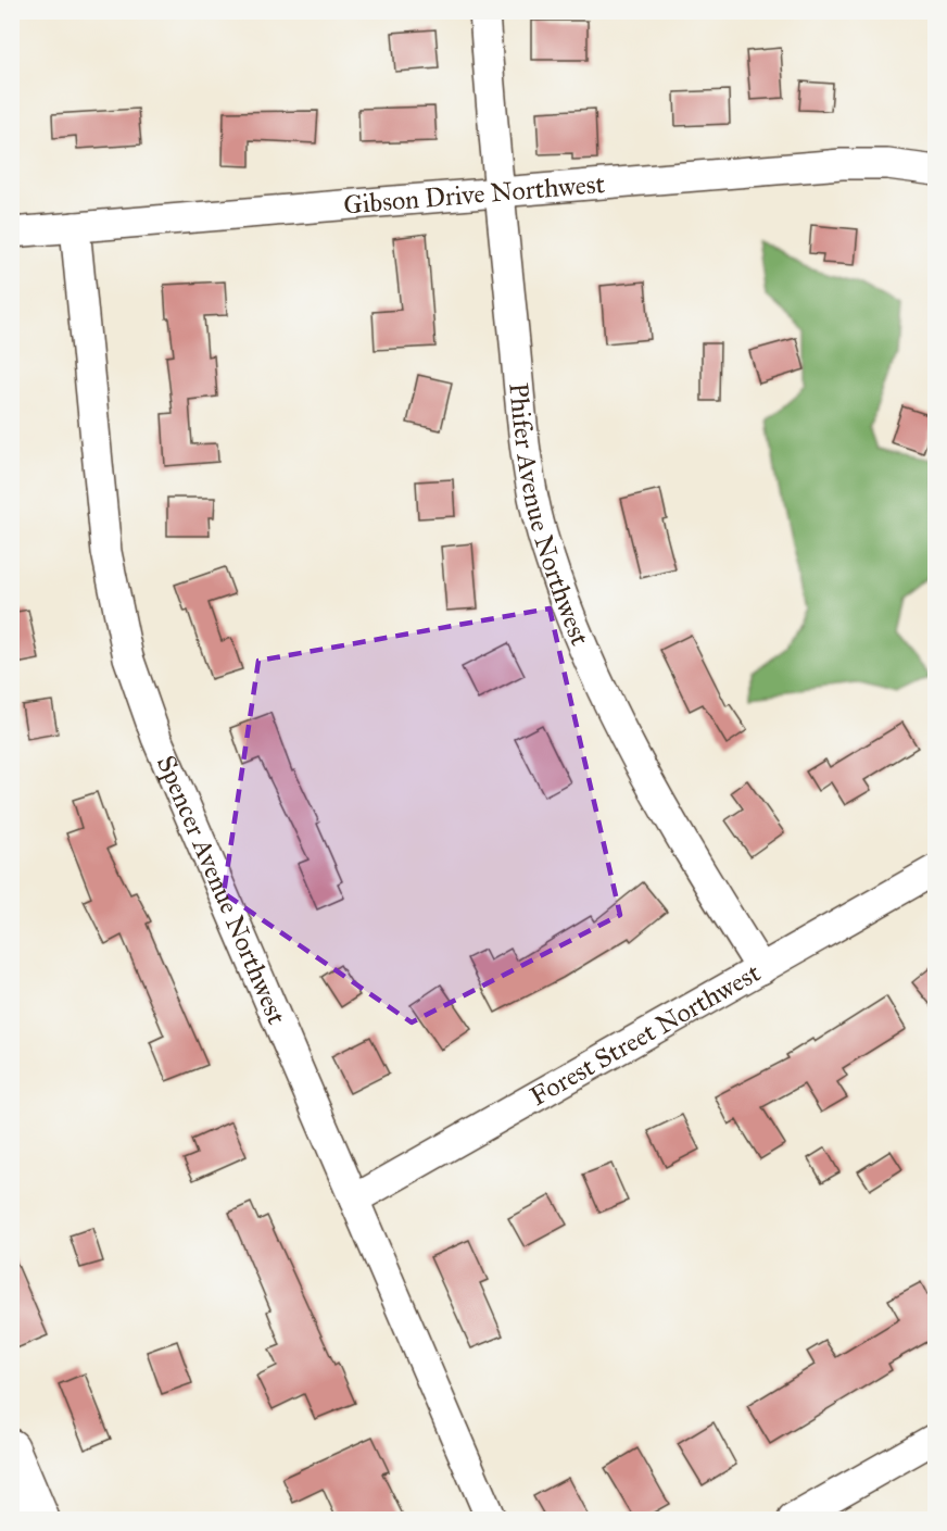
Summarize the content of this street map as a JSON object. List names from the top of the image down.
{
  "streets": {
    "street": [
      "Gibson Drive Northwest",
      "Phifer Avenue Northwest",
      "Spencer Avenue Northwest",
      "Forest Street Northwest"
    ]
  },
  "crossings": [
    ["Gibson Drive Northwest", "Phifer Avenue Northwest"],
    ["Gibson Drive Northwest", "Spencer Avenue Northwest"],
    ["Phifer Avenue Northwest", "Forest Street Northwest"],
    ["Spencer Avenue Northwest", "Forest Street Northwest"]
  ]
}
